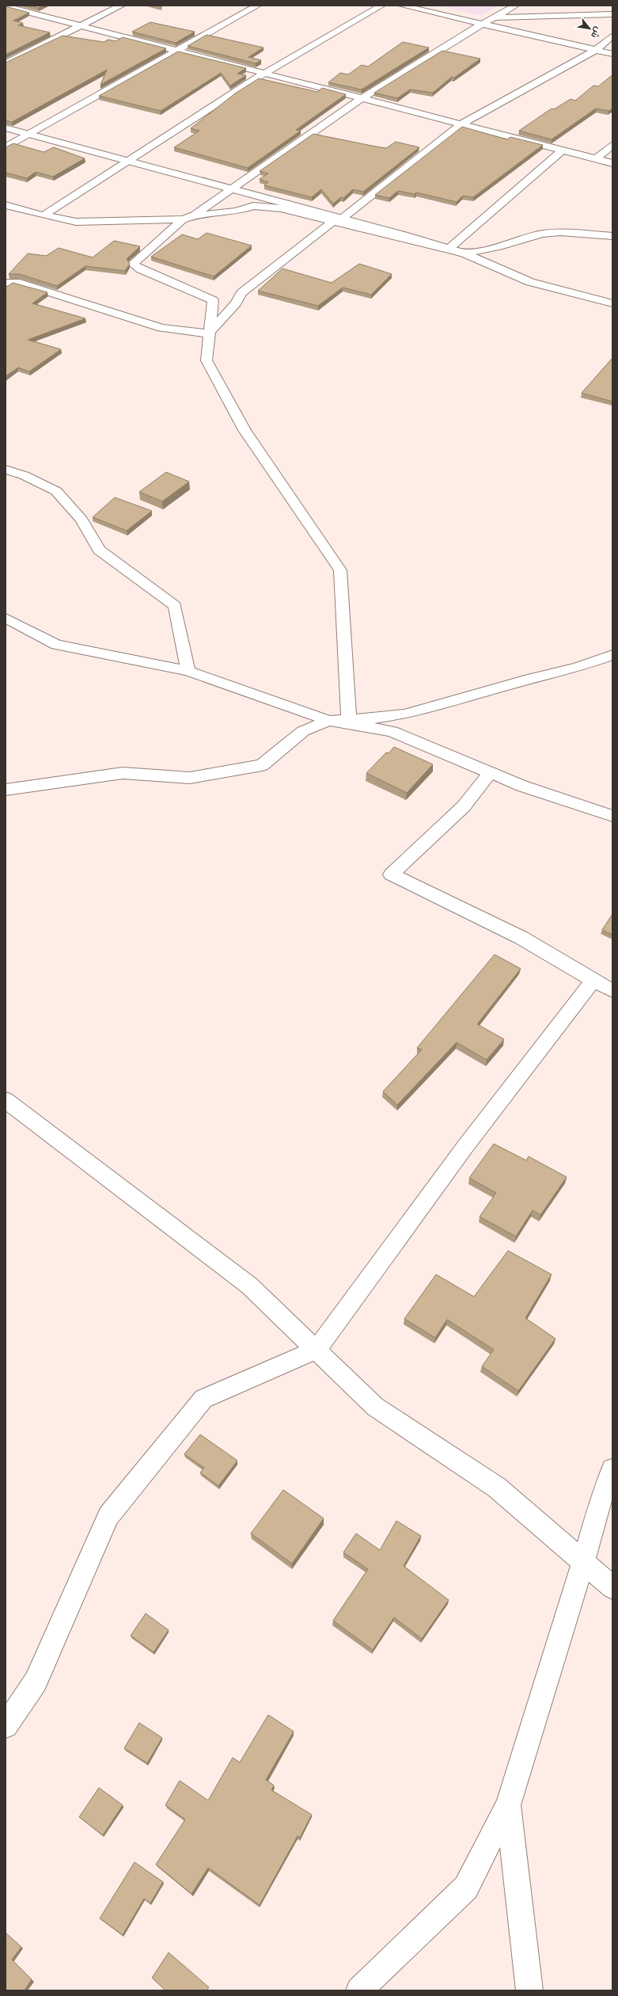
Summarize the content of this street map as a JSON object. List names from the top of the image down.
{
  "north": "bottom right"
}
